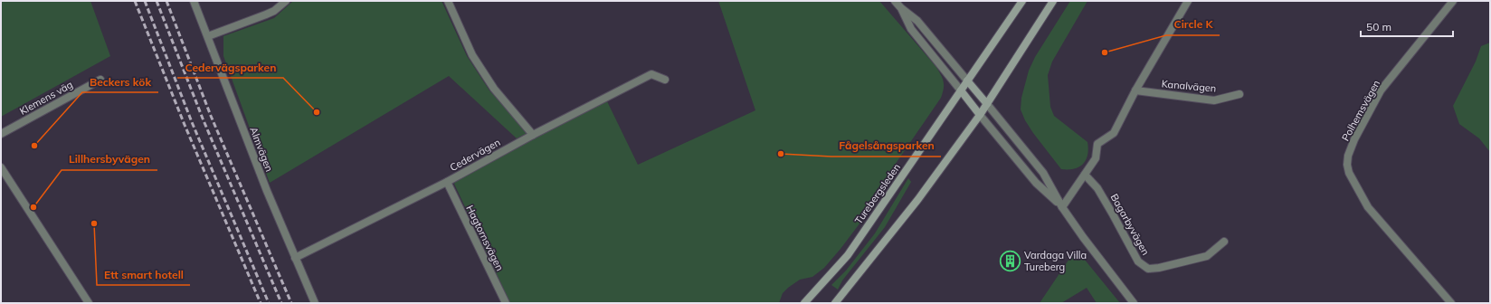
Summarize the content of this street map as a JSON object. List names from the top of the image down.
{
  "streets": {
    "main road": ["Turebergsleden"],
    "street": [
      "Kanalvägen",
      "Klemens väg",
      "Polhemsvägen",
      "Almvägen",
      "Cedervägen",
      "Bagarbyvägen",
      "Hagtornsvägen"
    ]
  },
  "crossings": [
    ["Almvägen", "Cedervägen"],
    ["Cedervägen", "Hagtornsvägen"]
  ],
  "places": {
    "other": [
      "Circle K",
      "Cedervägsparken",
      "Beckers kök",
      "Fågelsångsparken",
      "Lillhersbyvägen",
      "Ett smart hotell"
    ],
    "building": ["Vardaga Villa Tureberg"]
  },
  "scale_bar": "50 m"
}
